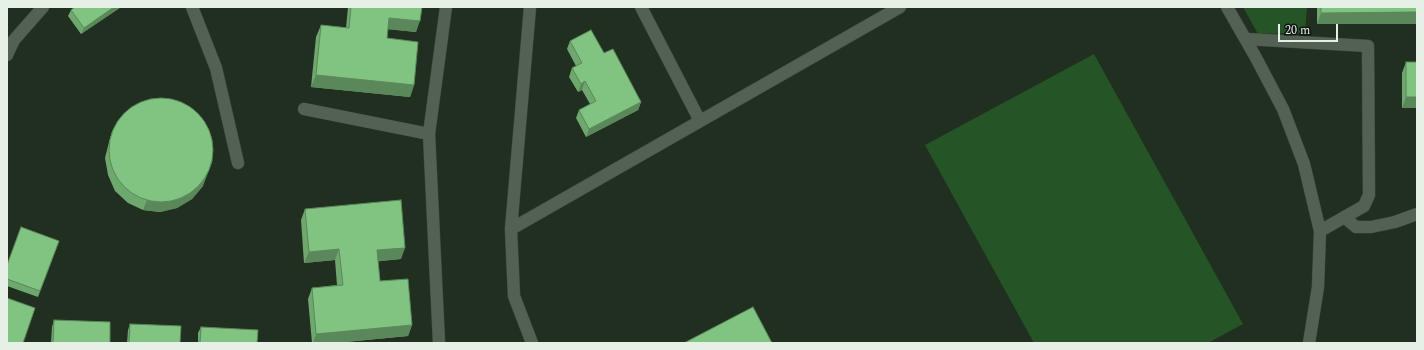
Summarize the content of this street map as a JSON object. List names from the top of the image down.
{
  "scale_bar": "20 m"
}
